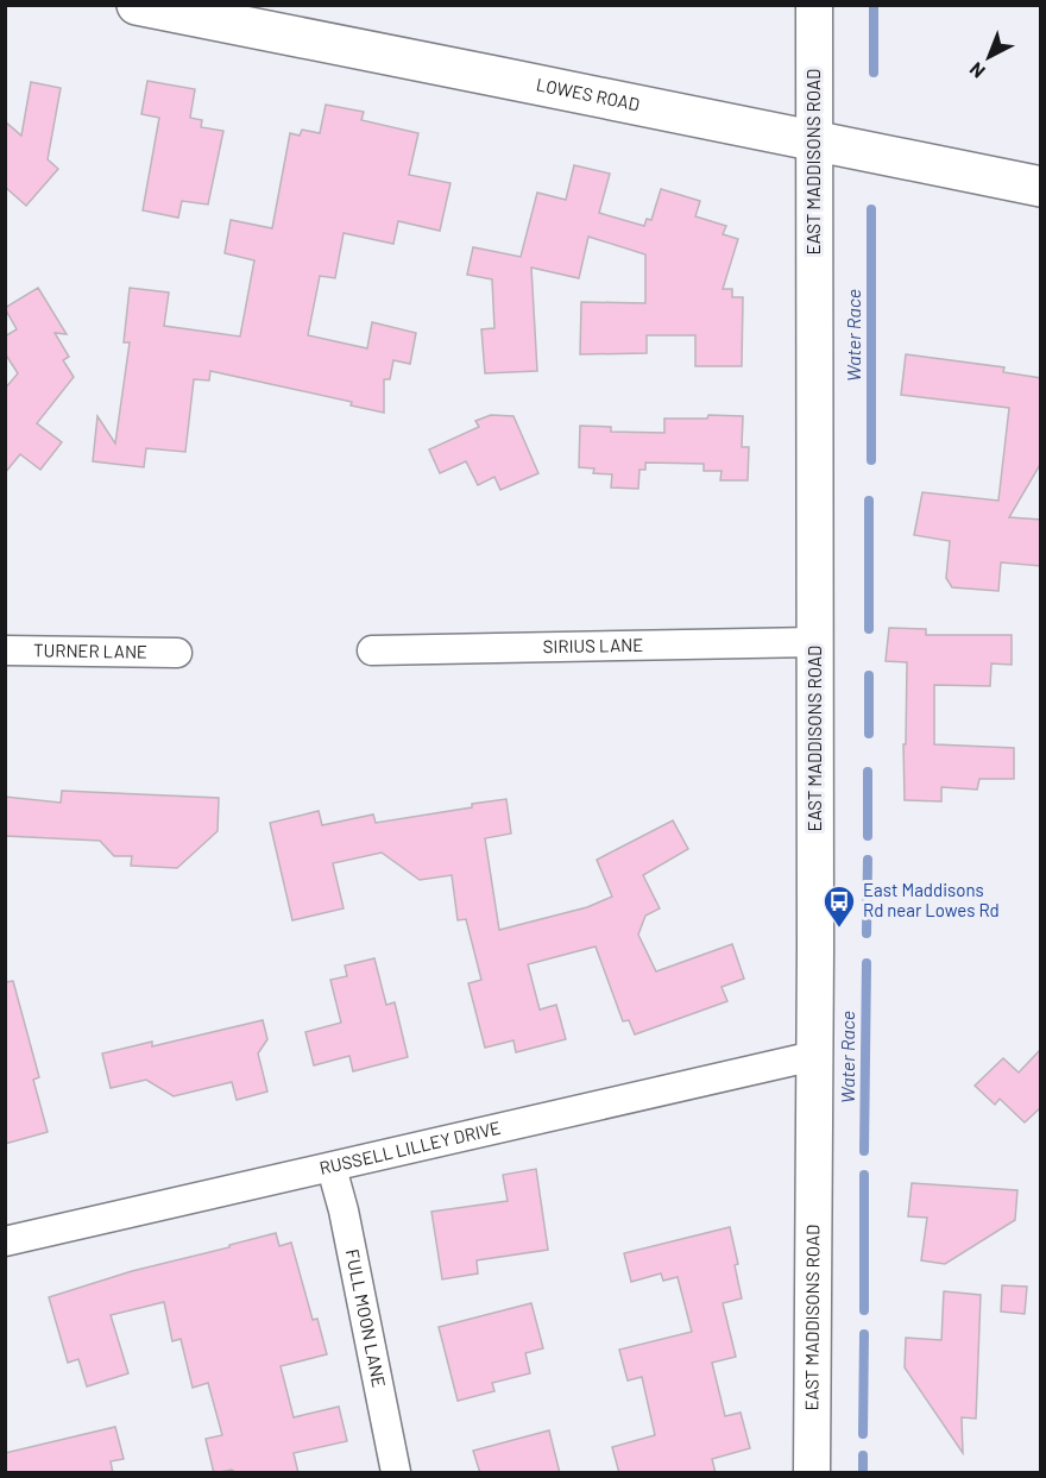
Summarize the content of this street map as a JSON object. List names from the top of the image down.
{
  "streets": {
    "main road": ["LOWES ROAD"],
    "street": [
      "EAST MADDISONS ROAD",
      "SIRIUS LANE",
      "TURNER LANE",
      "RUSSELL LILLEY DRIVE",
      "FULL MOON LANE"
    ]
  },
  "crossings": [
    ["LOWES ROAD", "EAST MADDISONS ROAD"],
    ["EAST MADDISONS ROAD", "SIRIUS LANE"],
    ["EAST MADDISONS ROAD", "RUSSELL LILLEY DRIVE"],
    ["RUSSELL LILLEY DRIVE", "FULL MOON LANE"]
  ],
  "water": ["Water Race"],
  "places": {
    "bus stop": ["East Maddisons Rd near Lowes Rd"]
  },
  "north": "bottom left"
}
